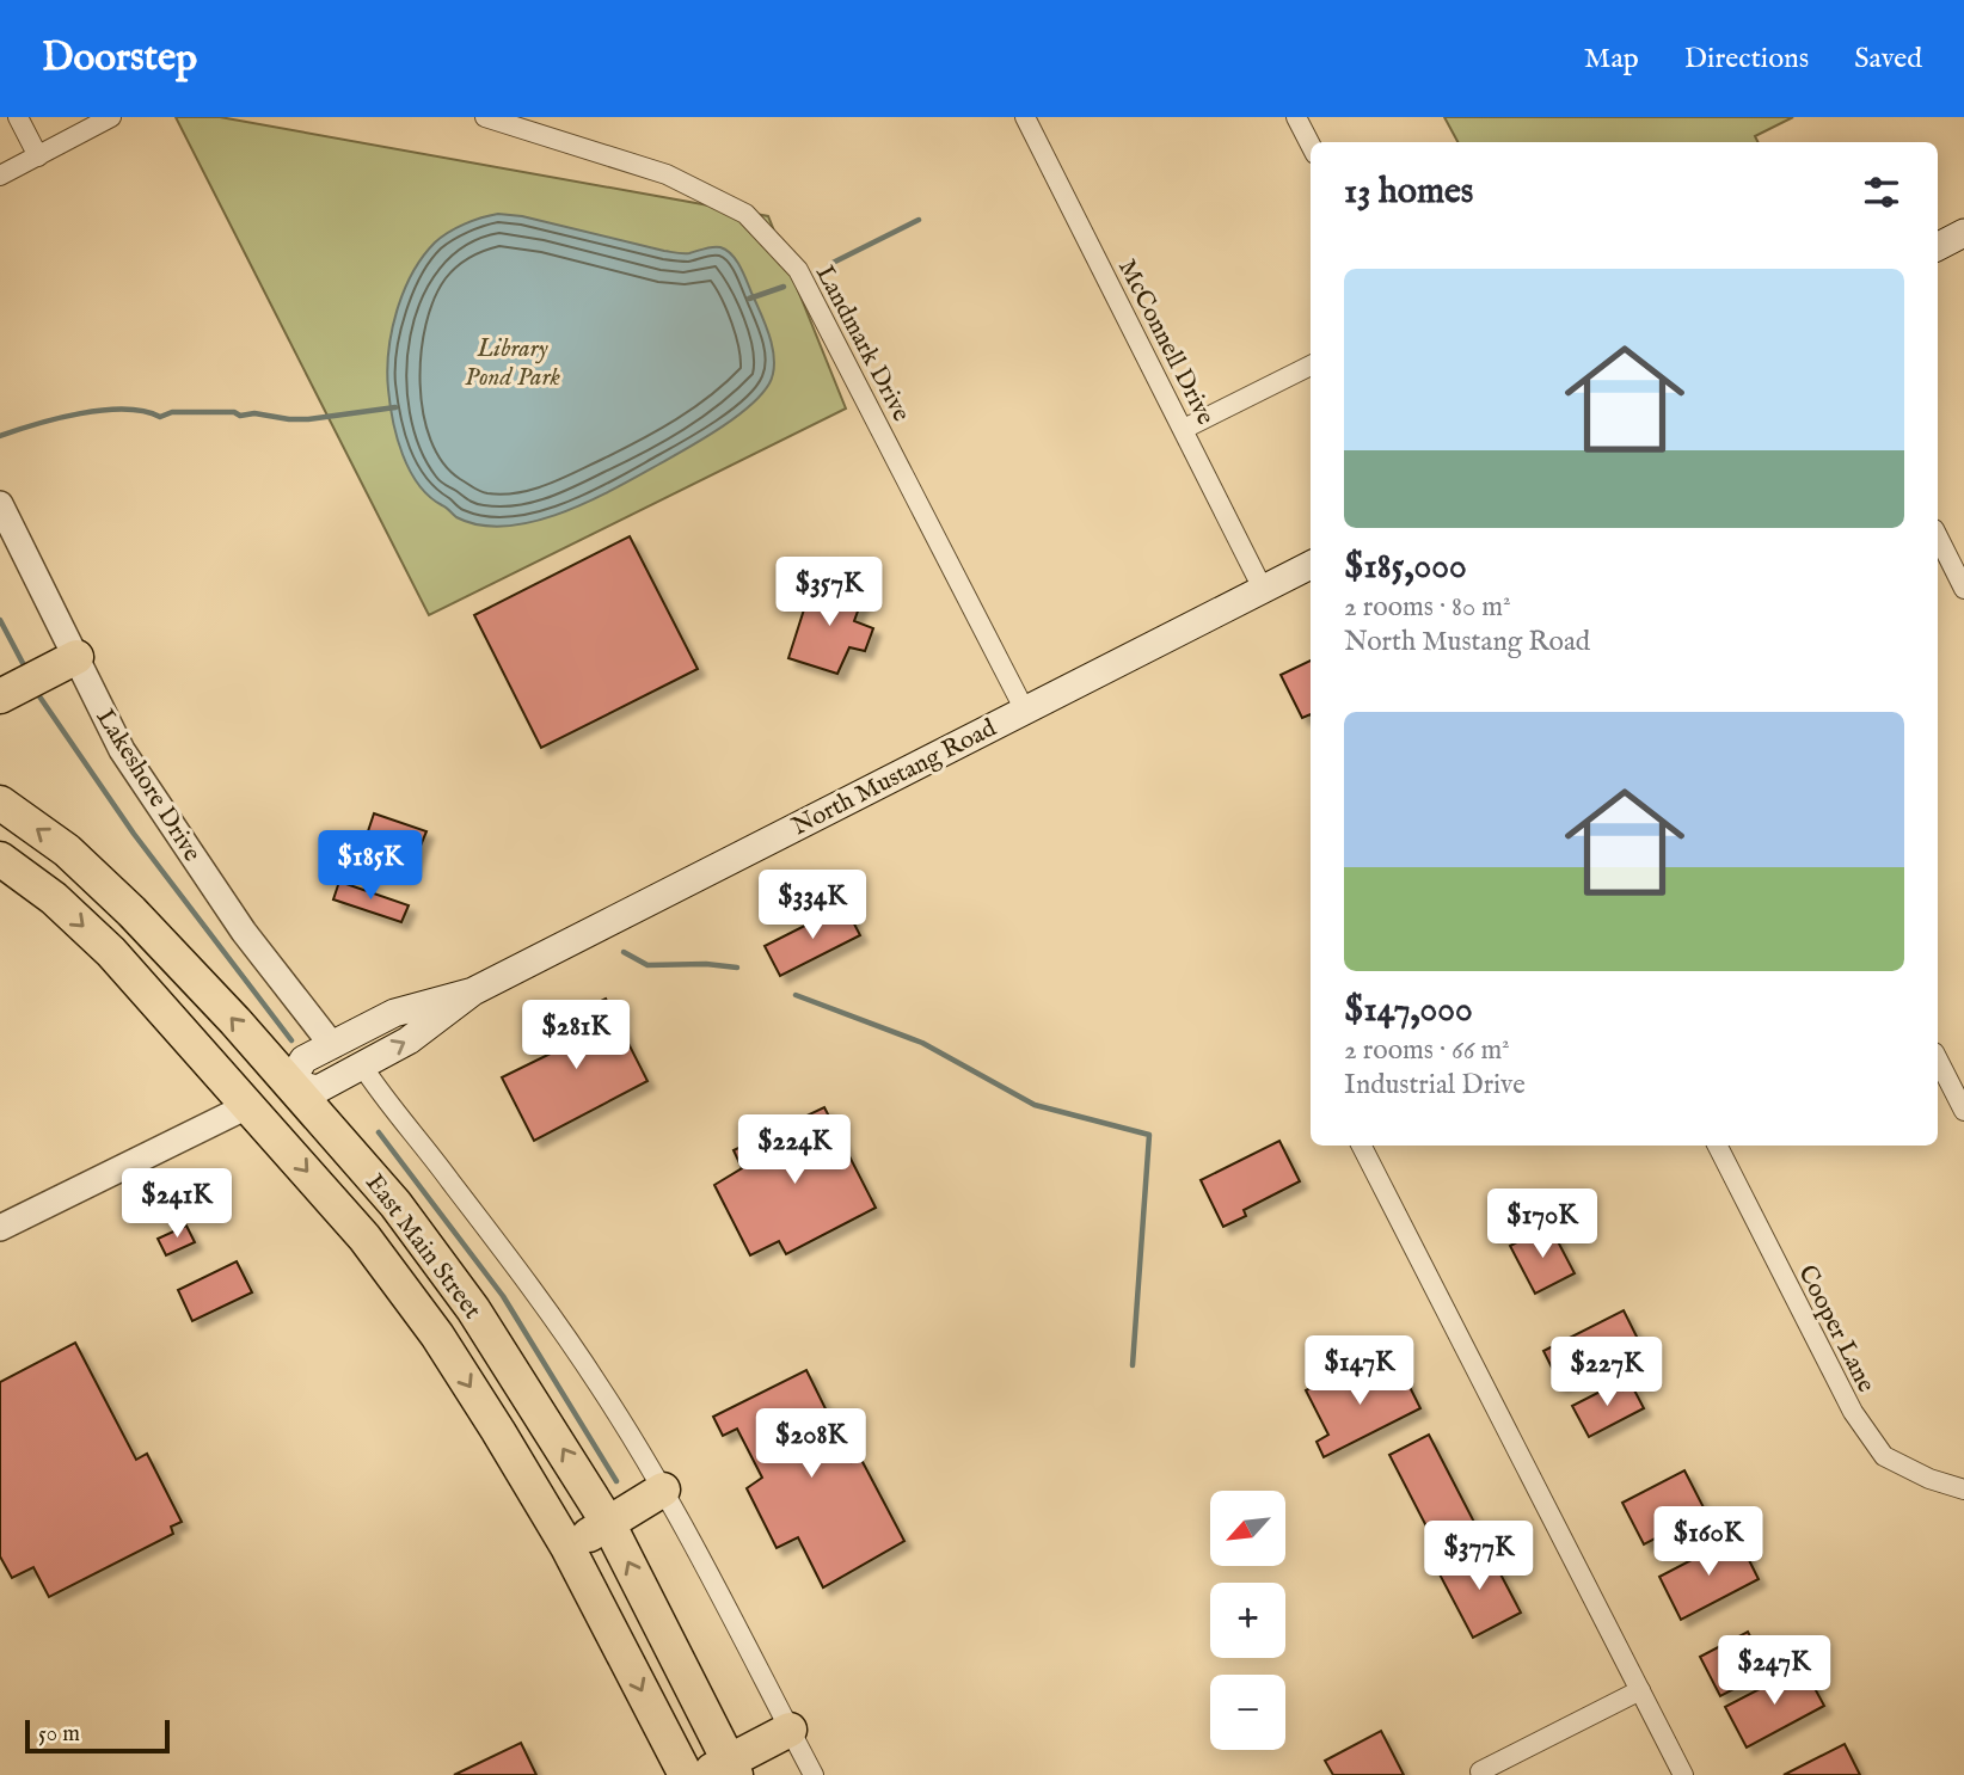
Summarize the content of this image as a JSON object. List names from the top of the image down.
{
  "streets": {
    "highway": ["East Main Street"],
    "main road": ["North Mustang Road"],
    "street": [
      "McConnell Drive",
      "Landmark Drive",
      "Lakeshore Drive",
      "Cooper Lane"
    ]
  },
  "crossings": [
    ["McConnell Drive", "North Mustang Road"],
    ["Landmark Drive", "North Mustang Road"],
    ["North Mustang Road", "Lakeshore Drive"],
    ["North Mustang Road", "East Main Street"]
  ],
  "parks": ["Library Pond Park"],
  "scale_bar": "50 m",
  "north": "bottom left",
  "page": {
    "header": "Doorstep",
    "nav": ["Map", "Directions", "Saved"],
    "heading": "13 homes",
    "list": [
      {
        "name": "$185,000",
        "note": "2 rooms · 80 m² · North Mustang Road"
      },
      {
        "name": "$147,000",
        "note": "2 rooms · 66 m² · Industrial Drive"
      }
    ],
    "price": [
      "$357K",
      "$185K",
      "$334K",
      "$281K",
      "$224K",
      "$241K",
      "$170K",
      "$147K",
      "$227K",
      "$208K",
      "$160K",
      "$377K",
      "$247K"
    ],
    "map_buttons": ["+", "−"],
    "scale": "50 m"
  }
}
